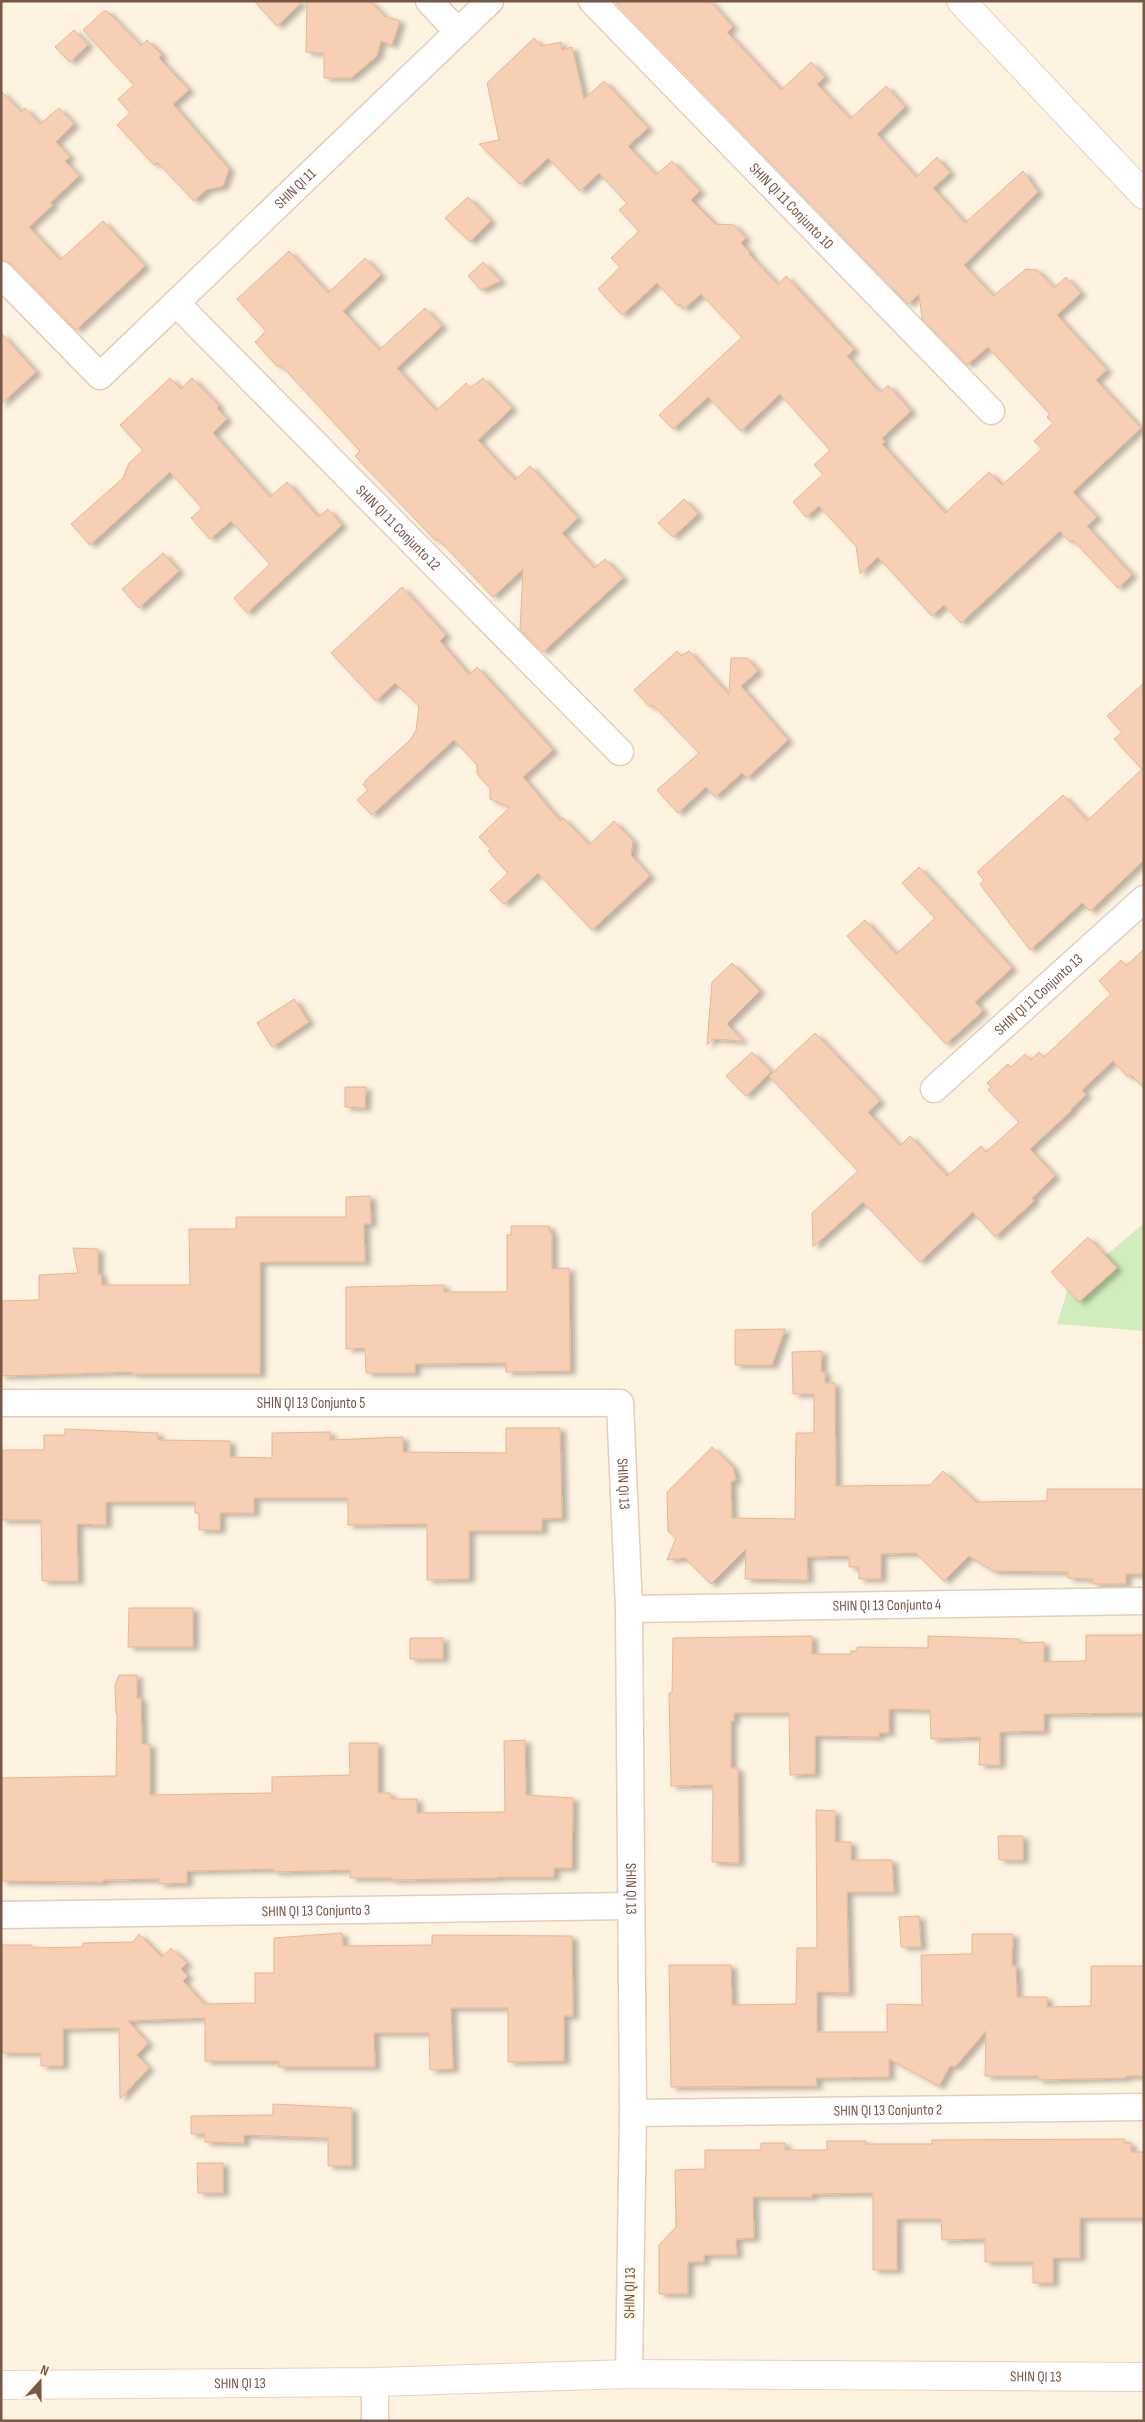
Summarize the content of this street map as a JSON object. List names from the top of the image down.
{
  "streets": {
    "street": [
      "SHIN QI 11",
      "SHIN QI 11 Conjunto 10",
      "SHIN QI 11 Conjunto 12",
      "SHIN QI 11 Conjunto 13",
      "SHIN QI 13 Conjunto 5",
      "SHIN QI 13",
      "SHIN QI 13 Conjunto 4",
      "SHIN QI 13 Conjunto 3",
      "SHIN QI 13 Conjunto 2"
    ]
  },
  "crossings": [
    ["SHIN QI 11", "SHIN QI 11 Conjunto 12"],
    ["SHIN QI 13 Conjunto 5", "SHIN QI 13"],
    ["SHIN QI 13", "SHIN QI 13 Conjunto 4"],
    ["SHIN QI 13", "SHIN QI 13 Conjunto 3"],
    ["SHIN QI 13", "SHIN QI 13 Conjunto 2"]
  ],
  "north": "top"
}
